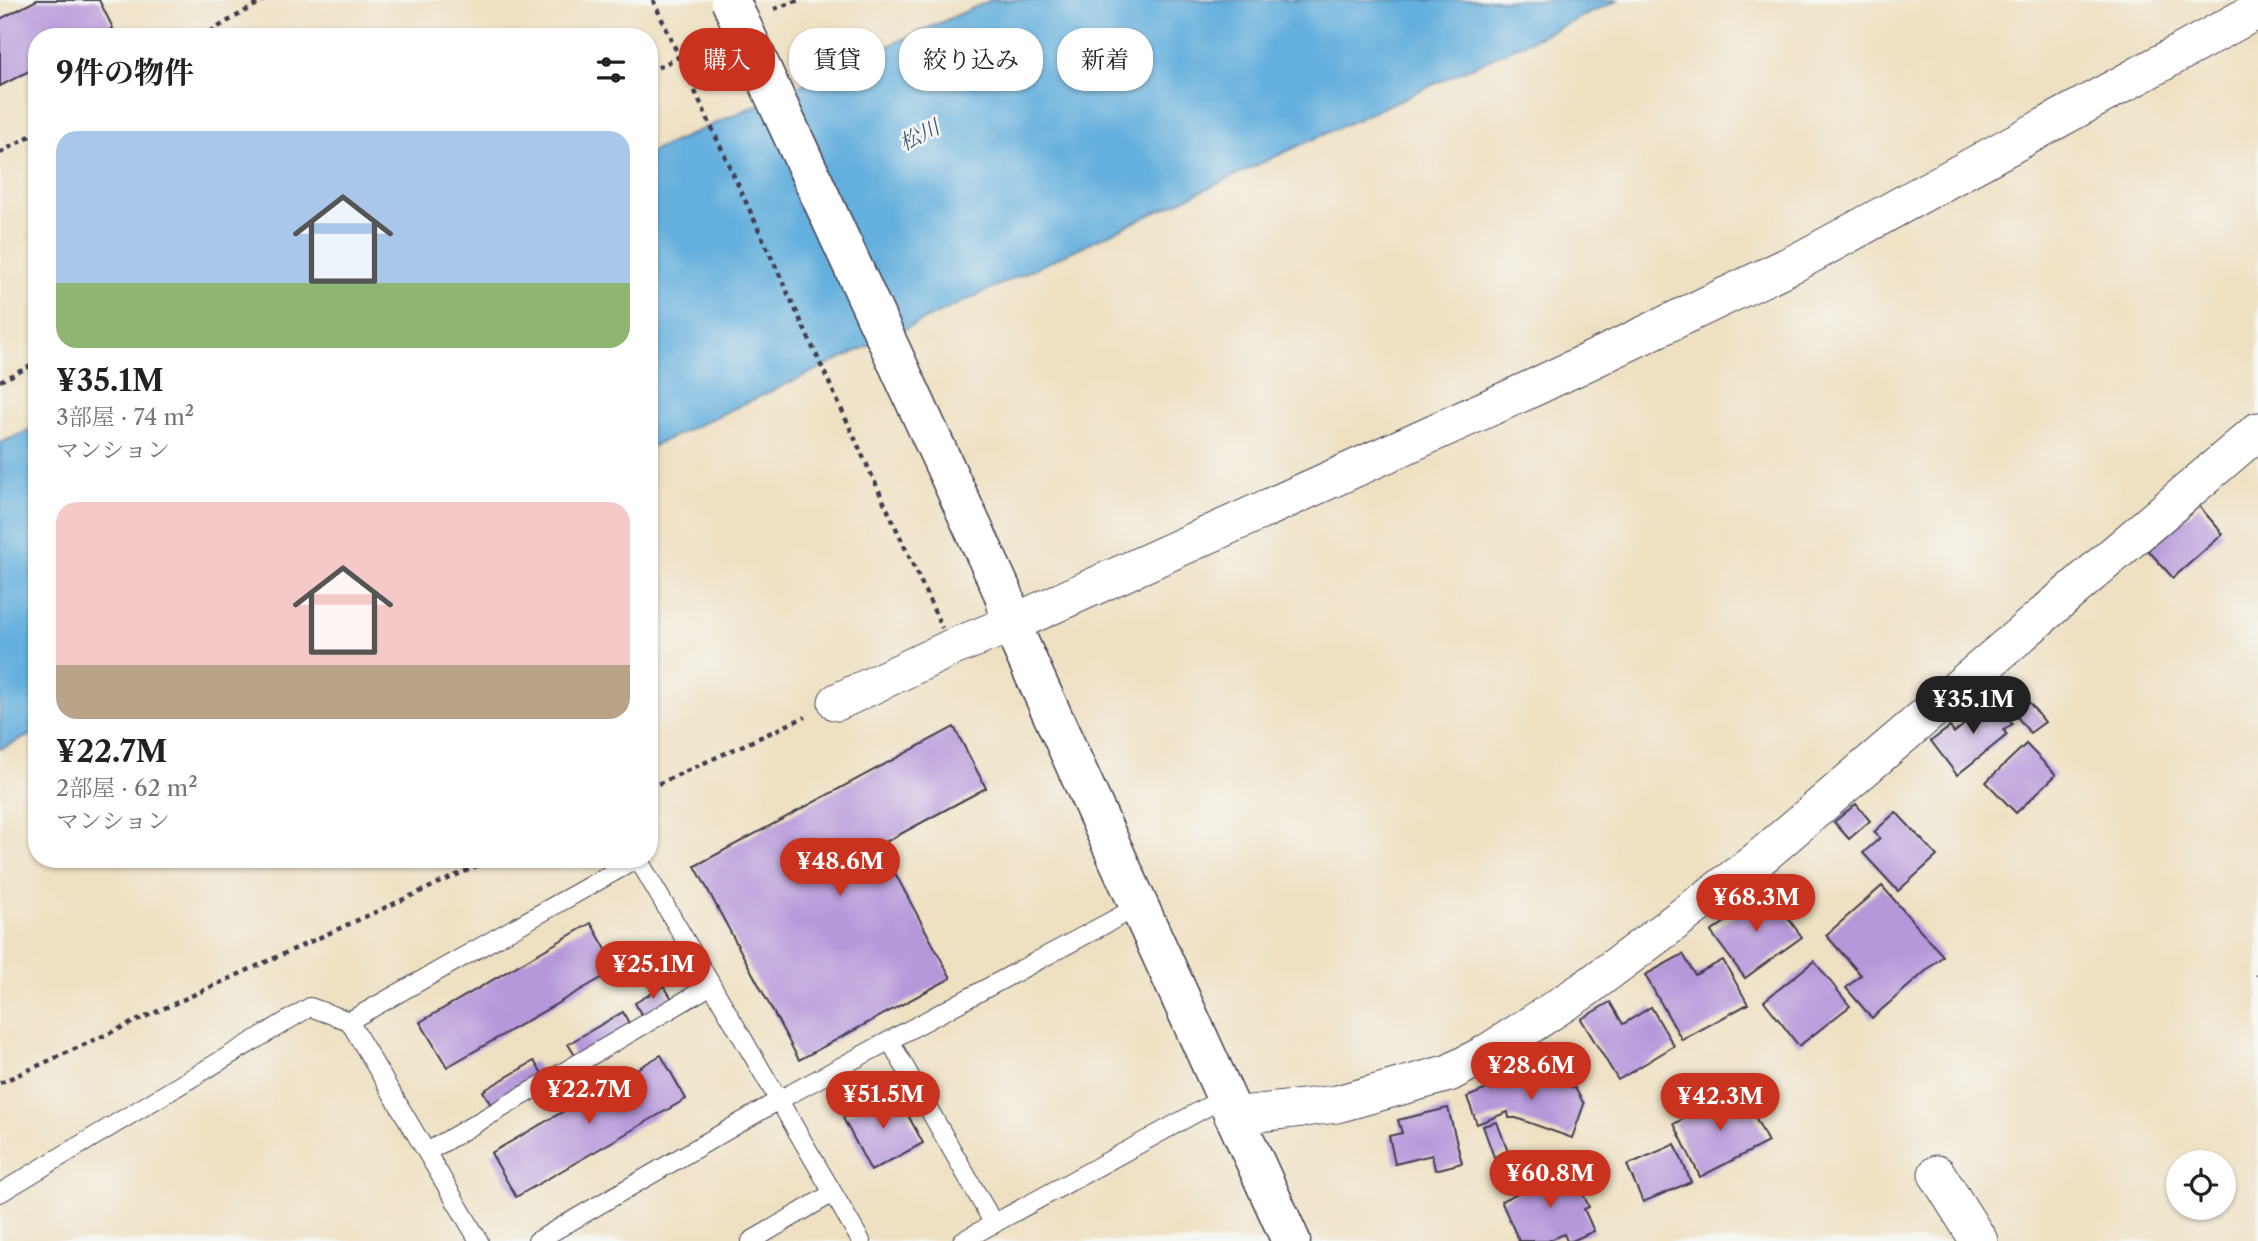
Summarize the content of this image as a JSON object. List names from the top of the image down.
{
  "water": ["松川"],
  "page": {
    "chip": [
      "購入",
      "賃貸",
      "絞り込み",
      "新着"
    ],
    "heading": "9件の物件",
    "list": [
      {
        "name": "¥35.1M",
        "note": "3部屋 · 74 m² · マンション"
      },
      {
        "name": "¥22.7M",
        "note": "2部屋 · 62 m² · マンション"
      }
    ],
    "price": [
      "¥35.1M",
      "¥48.6M",
      "¥68.3M",
      "¥25.1M",
      "¥28.6M",
      "¥22.7M",
      "¥51.5M",
      "¥42.3M",
      "¥60.8M"
    ]
  }
}
